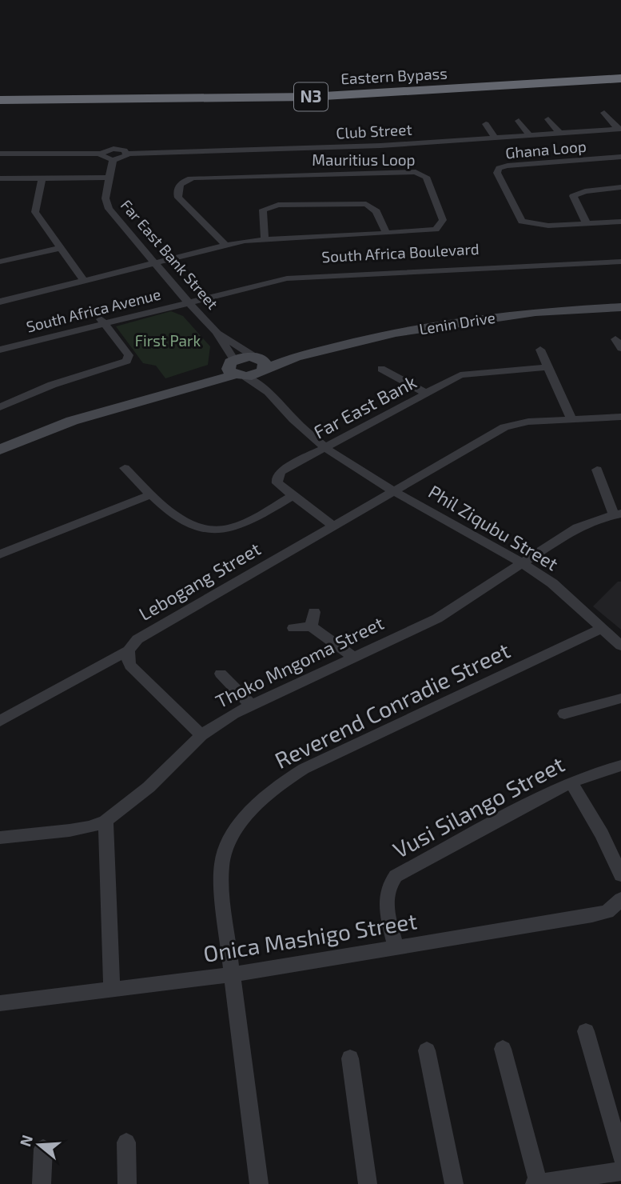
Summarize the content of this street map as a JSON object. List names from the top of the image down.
{
  "streets": {
    "highway": ["Eastern Bypass", "N3"],
    "street": [
      "Club Street",
      "Ghana Loop",
      "Mauritius Loop",
      "South Africa Boulevard",
      "Far East Bank Street",
      "South Africa Avenue",
      "Lenin Drive",
      "Far East Bank",
      "Phil Ziqubu Street",
      "Lebogang Street",
      "Thoko Mngoma Street",
      "Reverend Conradie Street",
      "Vusi Silango Street",
      "Onica Mashigo Street"
    ]
  },
  "crossings": [
    ["Mauritius Loop", "Far East Bank Street"],
    ["South Africa Boulevard", "Far East Bank Street"],
    ["South Africa Boulevard", "South Africa Avenue"],
    ["Far East Bank Street", "South Africa Avenue"],
    ["Far East Bank Street", "Lenin Drive"],
    ["Far East Bank Street", "Phil Ziqubu Street"],
    ["Lenin Drive", "Phil Ziqubu Street"],
    ["Far East Bank", "Phil Ziqubu Street"],
    ["Far East Bank", "Lebogang Street"],
    ["Phil Ziqubu Street", "Lebogang Street"],
    ["Phil Ziqubu Street", "Thoko Mngoma Street"],
    ["Phil Ziqubu Street", "Reverend Conradie Street"],
    ["Reverend Conradie Street", "Onica Mashigo Street"],
    ["Vusi Silango Street", "Onica Mashigo Street"]
  ],
  "parks": ["First Park"],
  "north": "left"
}
